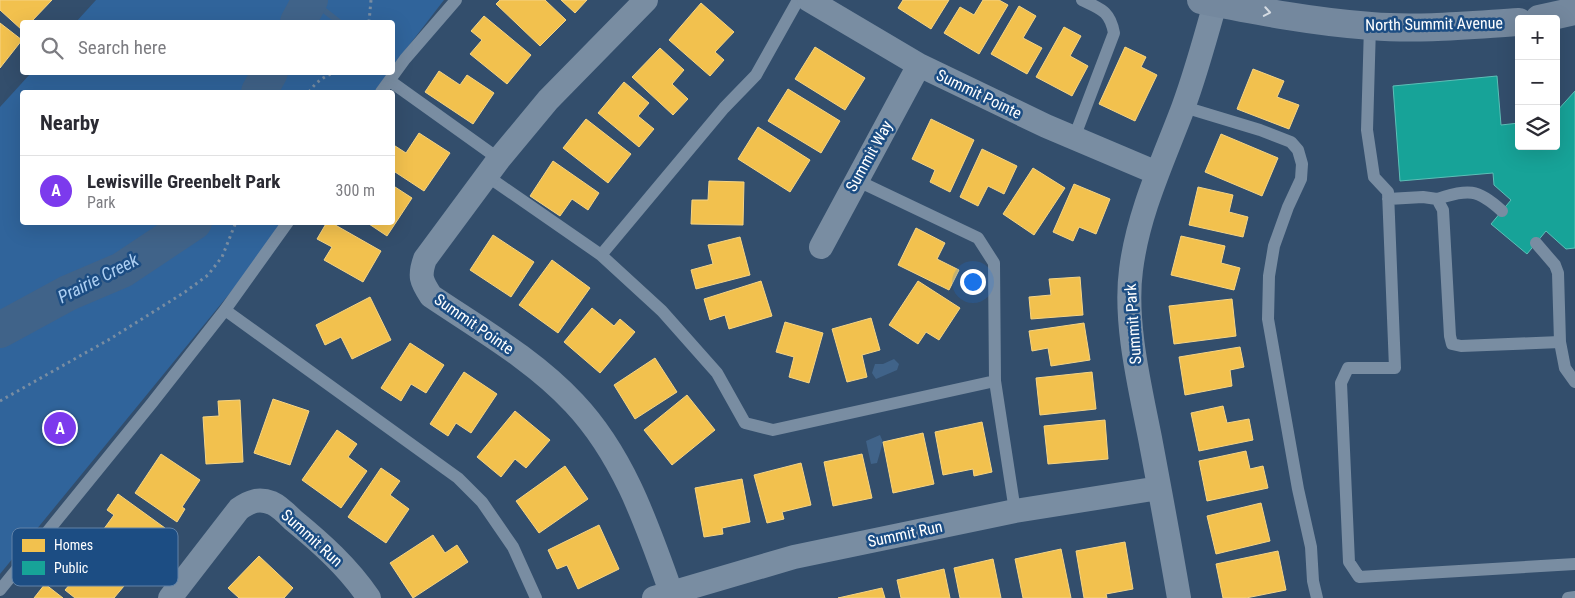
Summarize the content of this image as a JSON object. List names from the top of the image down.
{
  "streets": {
    "main road": ["North Summit Avenue"],
    "street": [
      "Summit Pointe",
      "Summit Way",
      "Summit Park",
      "Summit Run"
    ]
  },
  "crossings": [
    ["North Summit Avenue", "Summit Park"],
    ["Summit Pointe", "Summit Way"],
    ["Summit Pointe", "Summit Park"],
    ["Summit Pointe", "Summit Run"],
    ["Summit Park", "Summit Run"]
  ],
  "one_way": ["North Summit Avenue"],
  "water": ["Prairie Creek"],
  "legend": ["Homes", "Public"],
  "page": {
    "map_buttons": ["+", "−"],
    "search": "Search here",
    "heading": "Nearby",
    "list": [
      {
        "mark": "A",
        "name": "Lewisville Greenbelt Park",
        "note": "Park",
        "value": "300 m"
      }
    ],
    "pins": "A"
  }
}
